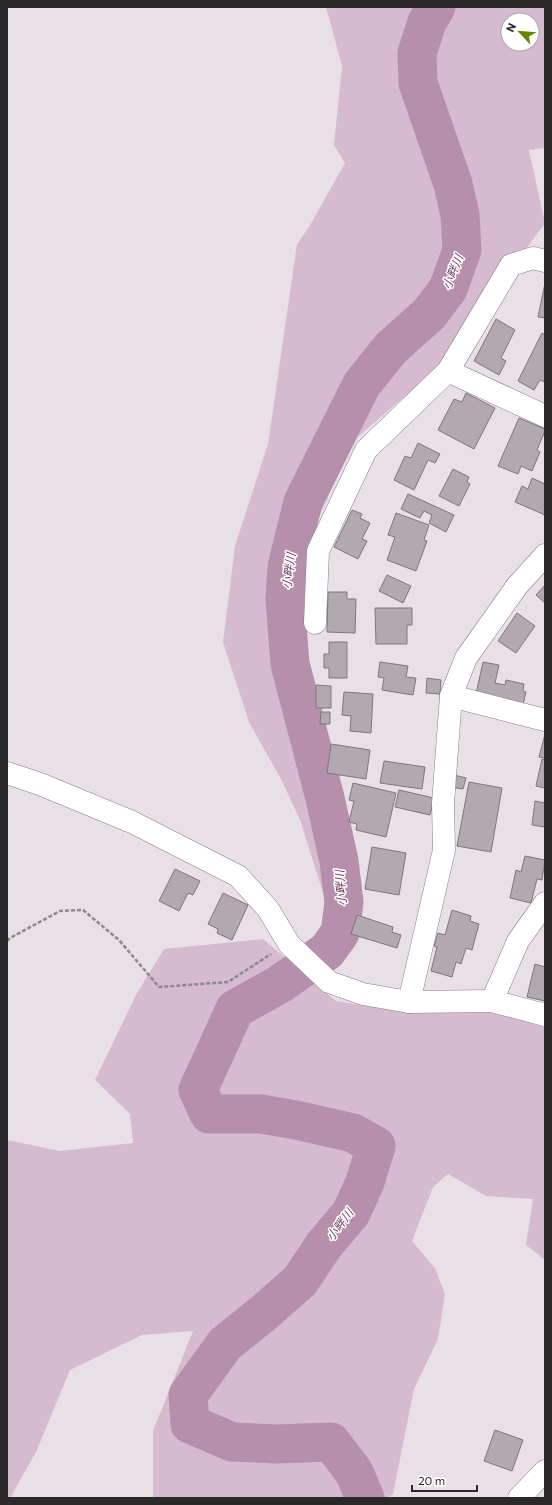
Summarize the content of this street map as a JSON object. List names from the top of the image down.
{
  "water": ["小畔川"],
  "scale_bar": "20 m",
  "north": "top left"
}
